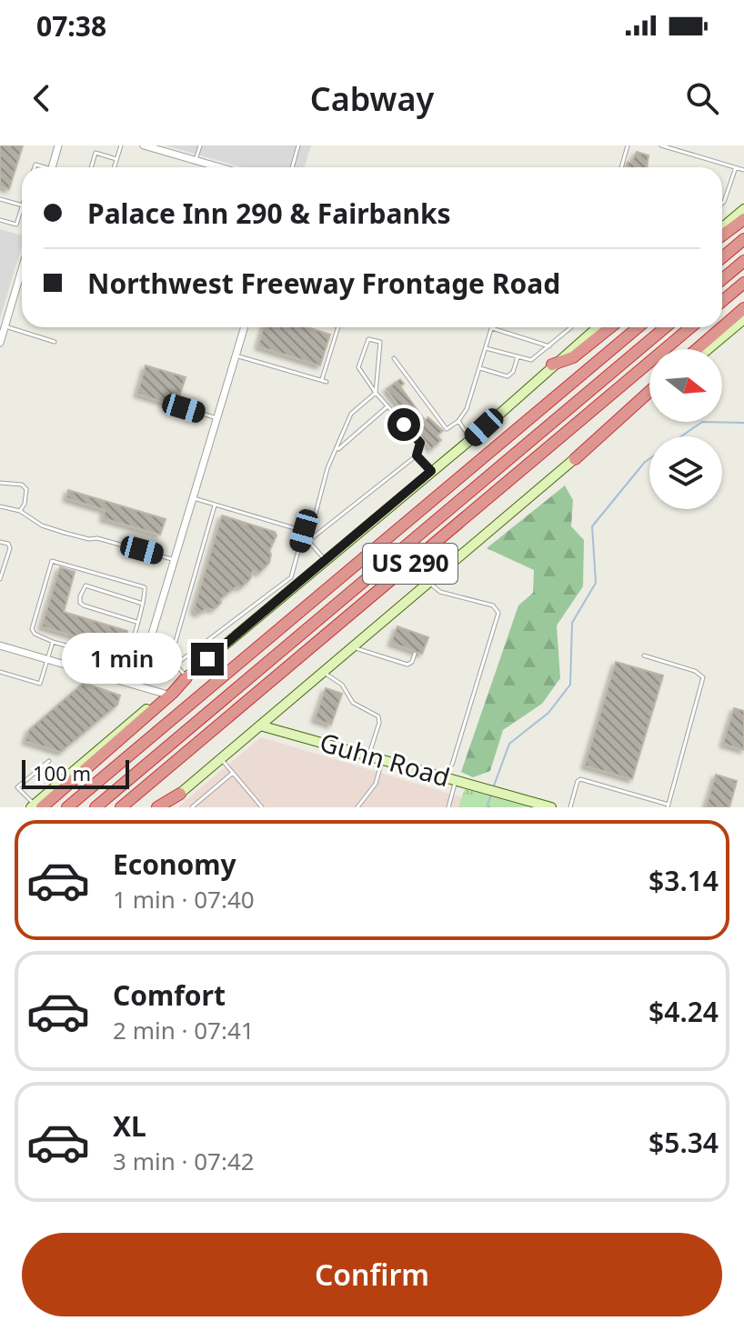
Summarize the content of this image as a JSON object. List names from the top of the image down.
{
  "streets": {
    "highway": ["US 290"],
    "main road": ["Guhn Road"]
  },
  "scale_bar": "100 m",
  "north": "right",
  "page": {
    "status": "07:38",
    "header": "Cabway",
    "banner": ["Palace Inn 290 & Fairbanks", "Northwest Freeway Frontage Road"],
    "bubble": "1 min",
    "scale": "100 m",
    "list": [
      {
        "name": "Economy",
        "note": "1 min · 07:40",
        "value": "$3.14"
      },
      {
        "name": "Comfort",
        "note": "2 min · 07:41",
        "value": "$4.24"
      },
      {
        "name": "XL",
        "note": "3 min · 07:42",
        "value": "$5.34"
      }
    ],
    "buttons": "Confirm"
  }
}
